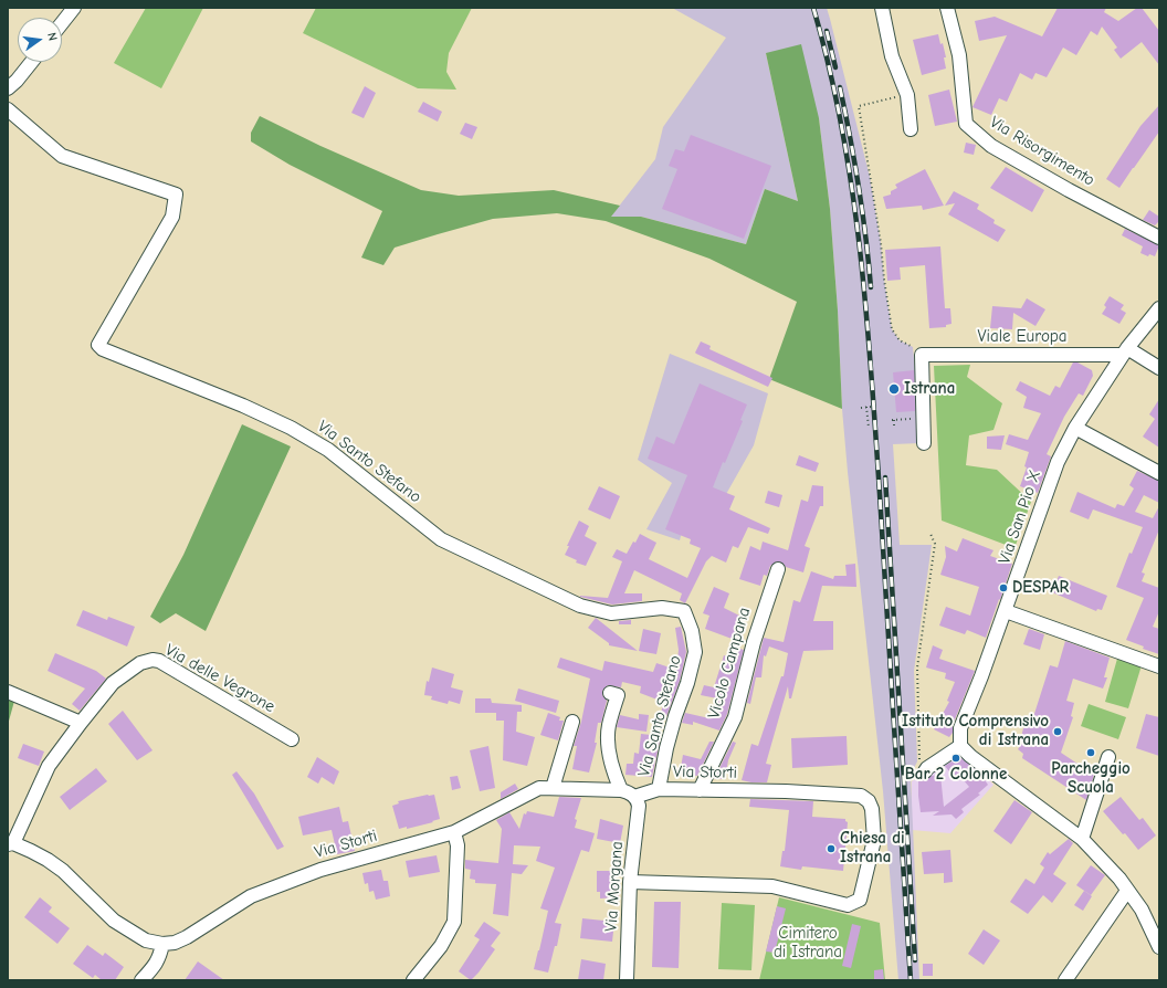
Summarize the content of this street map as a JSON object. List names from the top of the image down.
{
  "streets": {
    "street": [
      "Via Risorgimento",
      "Viale Europa",
      "Via Santo Stefano",
      "Via San Pio X",
      "Vicolo Campana",
      "Via delle Vegrone",
      "Via Storti",
      "Via Morgana"
    ]
  },
  "crossings": [
    ["Viale Europa", "Via San Pio X"],
    ["Via Santo Stefano", "Via Storti"],
    ["Vicolo Campana", "Via Storti"],
    ["Via delle Vegrone", "Via Storti"],
    ["Via Storti", "Via Morgana"]
  ],
  "parks": ["Cimitero di Istrana"],
  "places": [
    "Istrana",
    "DESPAR",
    "Istituto Comprensivo di Istrana",
    "Parcheggio Scuola",
    "Bar 2 Colonne",
    "Chiesa di Istrana"
  ],
  "north": "right"
}
